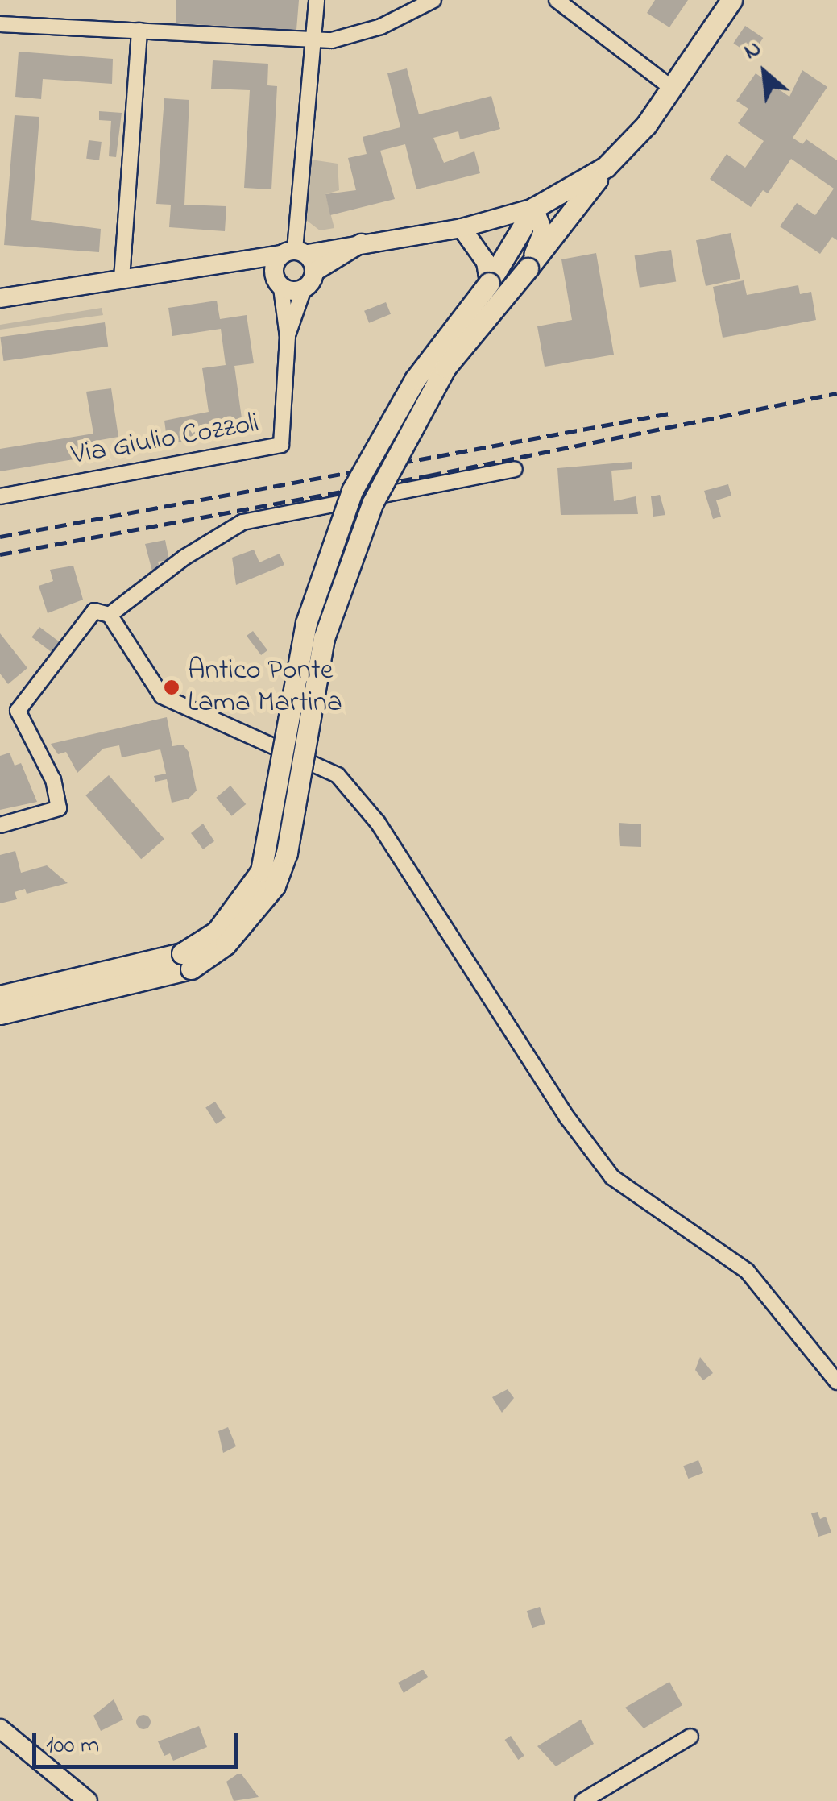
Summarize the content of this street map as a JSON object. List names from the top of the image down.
{
  "streets": {
    "street": ["Via Giulio Cozzoli"]
  },
  "places": ["Antico Ponte Lama Martina"],
  "scale_bar": "100 m",
  "north": "top left"
}
